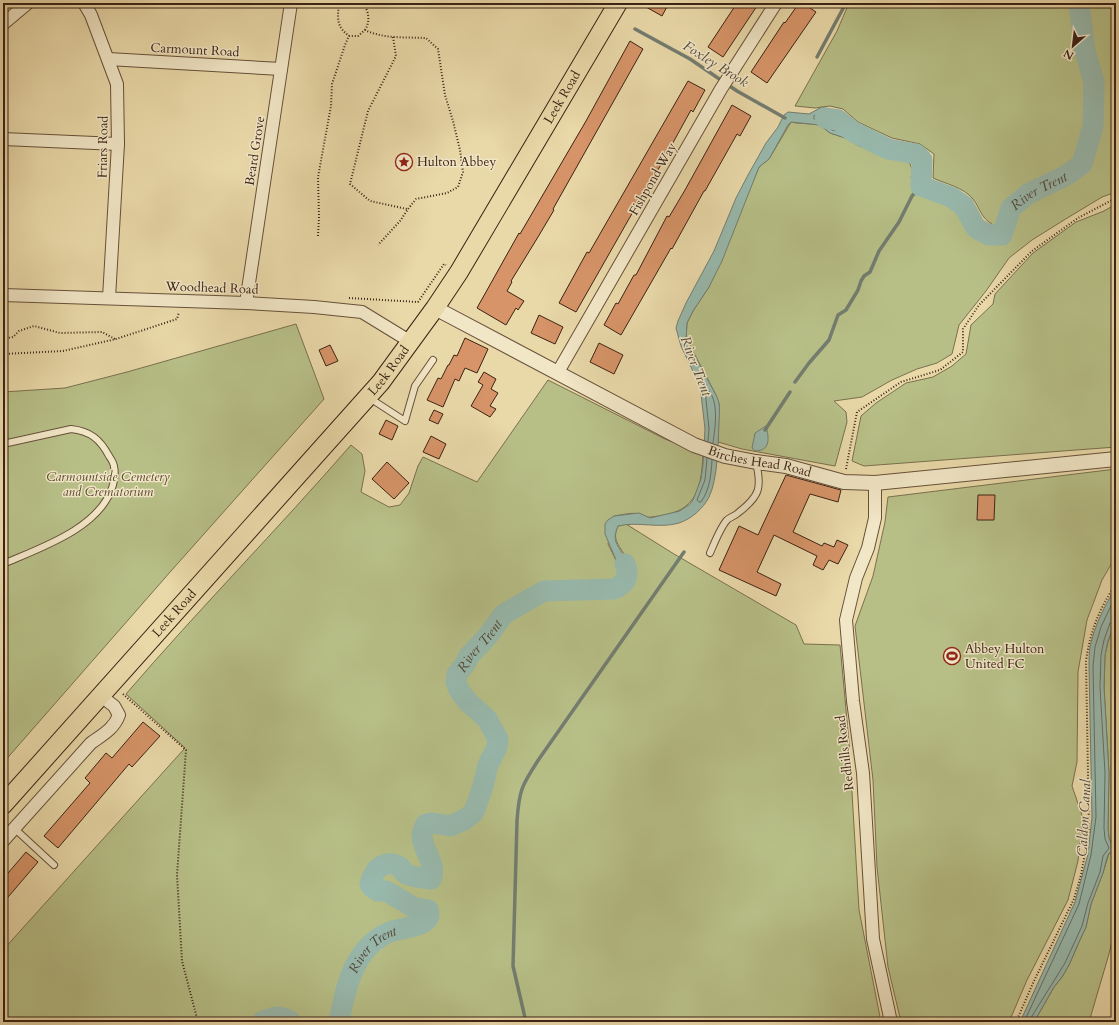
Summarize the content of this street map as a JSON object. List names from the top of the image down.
{
  "streets": {
    "main road": ["Leek Road"],
    "street": [
      "Carmount Road",
      "Friars Road",
      "Beard Grove",
      "Fishpond Way",
      "Woodhead Road",
      "Birches Head Road",
      "Redhills Road"
    ]
  },
  "crossings": [
    ["Carmount Road", "Friars Road"],
    ["Carmount Road", "Beard Grove"],
    ["Leek Road", "Woodhead Road"],
    ["Leek Road", "Birches Head Road"],
    ["Friars Road", "Woodhead Road"],
    ["Beard Grove", "Woodhead Road"],
    ["Fishpond Way", "Birches Head Road"],
    ["Birches Head Road", "Redhills Road"]
  ],
  "water": ["Foxley Brook", "River Trent", "Caldon Canal"],
  "parks": ["Carmountside Cemetery and Crematorium"],
  "places": {
    "place": ["Hulton Abbey"],
    "sports": ["Abbey Hulton United FC"]
  },
  "north": "bottom left"
}
